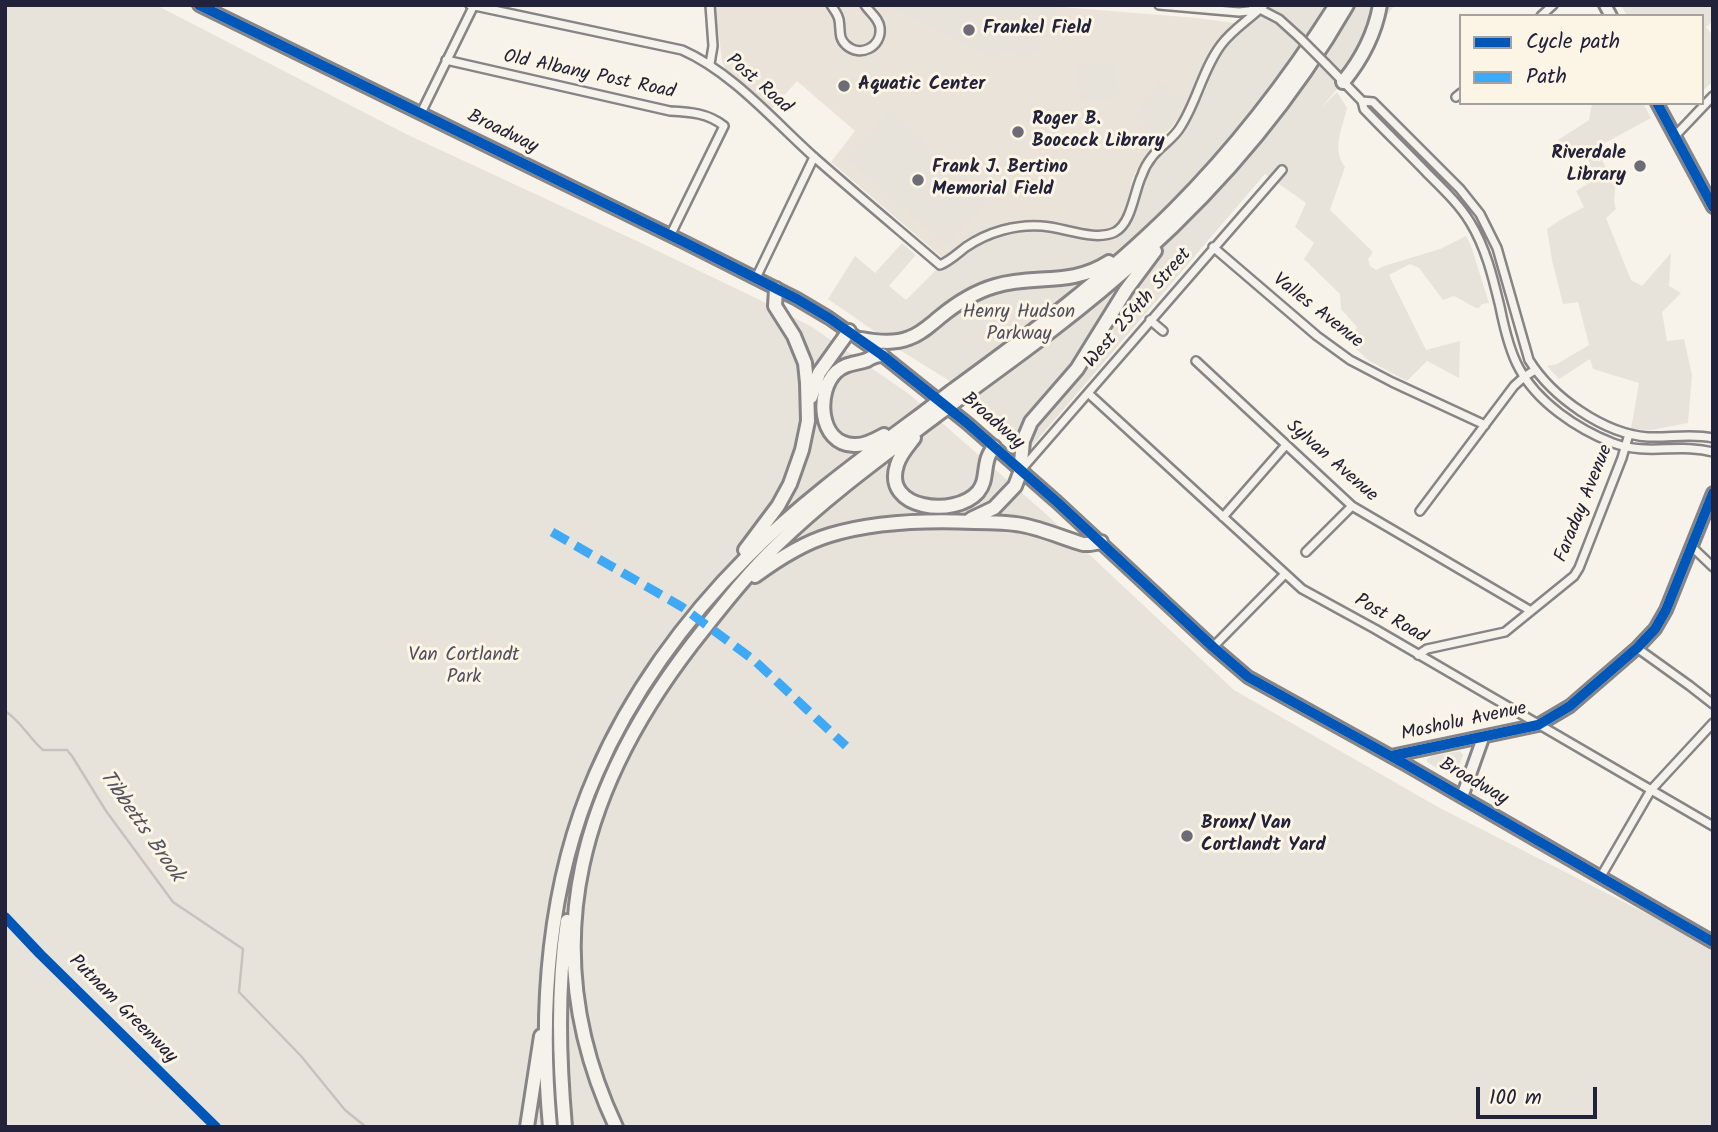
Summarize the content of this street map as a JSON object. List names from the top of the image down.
{
  "streets": {
    "main road": ["Broadway", "Mosholu Avenue"],
    "street": [
      "Old Albany Post Road",
      "Post Road",
      "West 254th Street",
      "Valles Avenue",
      "Sylvan Avenue",
      "Faraday Avenue"
    ],
    "cycle path": ["Putnam Greenway"]
  },
  "crossings": [
    ["Old Albany Post Road", "Broadway"],
    ["Post Road", "West 254th Street"],
    ["Post Road", "Faraday Avenue"],
    ["Post Road", "Mosholu Avenue"],
    ["Broadway", "West 254th Street"],
    ["Broadway", "Mosholu Avenue"],
    ["West 254th Street", "Valles Avenue"],
    ["Sylvan Avenue", "Faraday Avenue"]
  ],
  "water": ["Tibbetts Brook"],
  "parks": ["Henry Hudson Parkway", "Van Cortlandt Park"],
  "places": [
    "Frankel Field",
    "Aquatic Center",
    "Roger B. Boocock Library",
    "Riverdale Library",
    "Frank J. Bertino Memorial Field",
    "Bronx/ Van Cortlandt Yard"
  ],
  "legend": ["Cycle path", "Path"],
  "scale_bar": "100 m"
}
